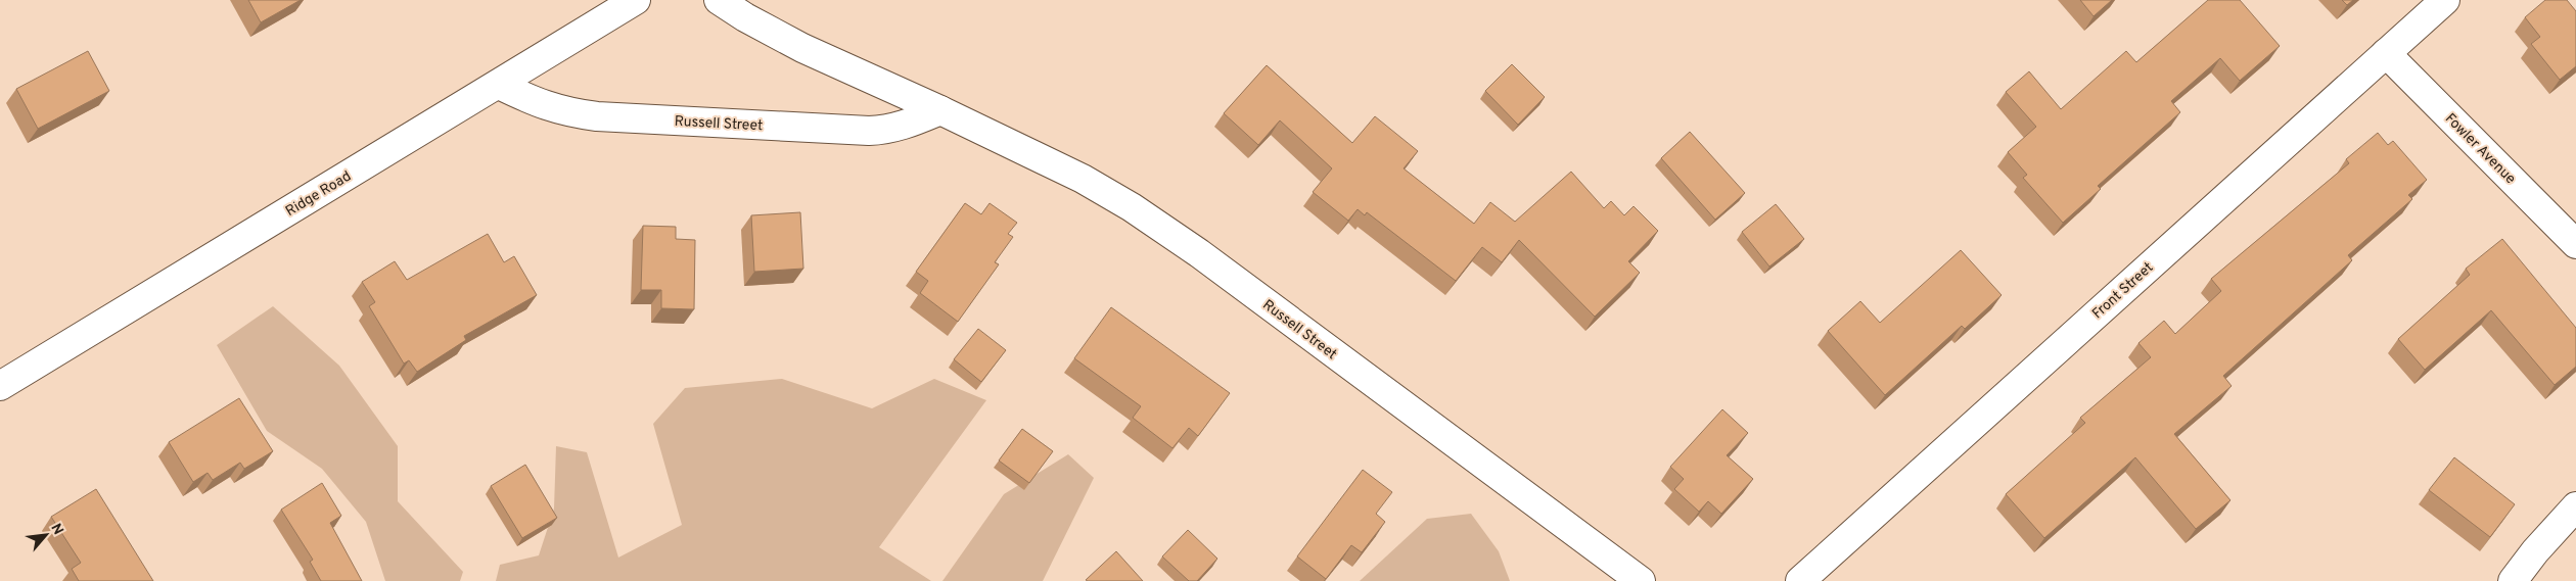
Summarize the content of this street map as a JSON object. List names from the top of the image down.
{
  "streets": {
    "main road": [
      "Russell Street",
      "Fowler Avenue",
      "Ridge Road",
      "Front Street"
    ]
  },
  "crossings": [
    ["Russell Street", "Ridge Road"],
    ["Fowler Avenue", "Front Street"]
  ],
  "north": "top right"
}
